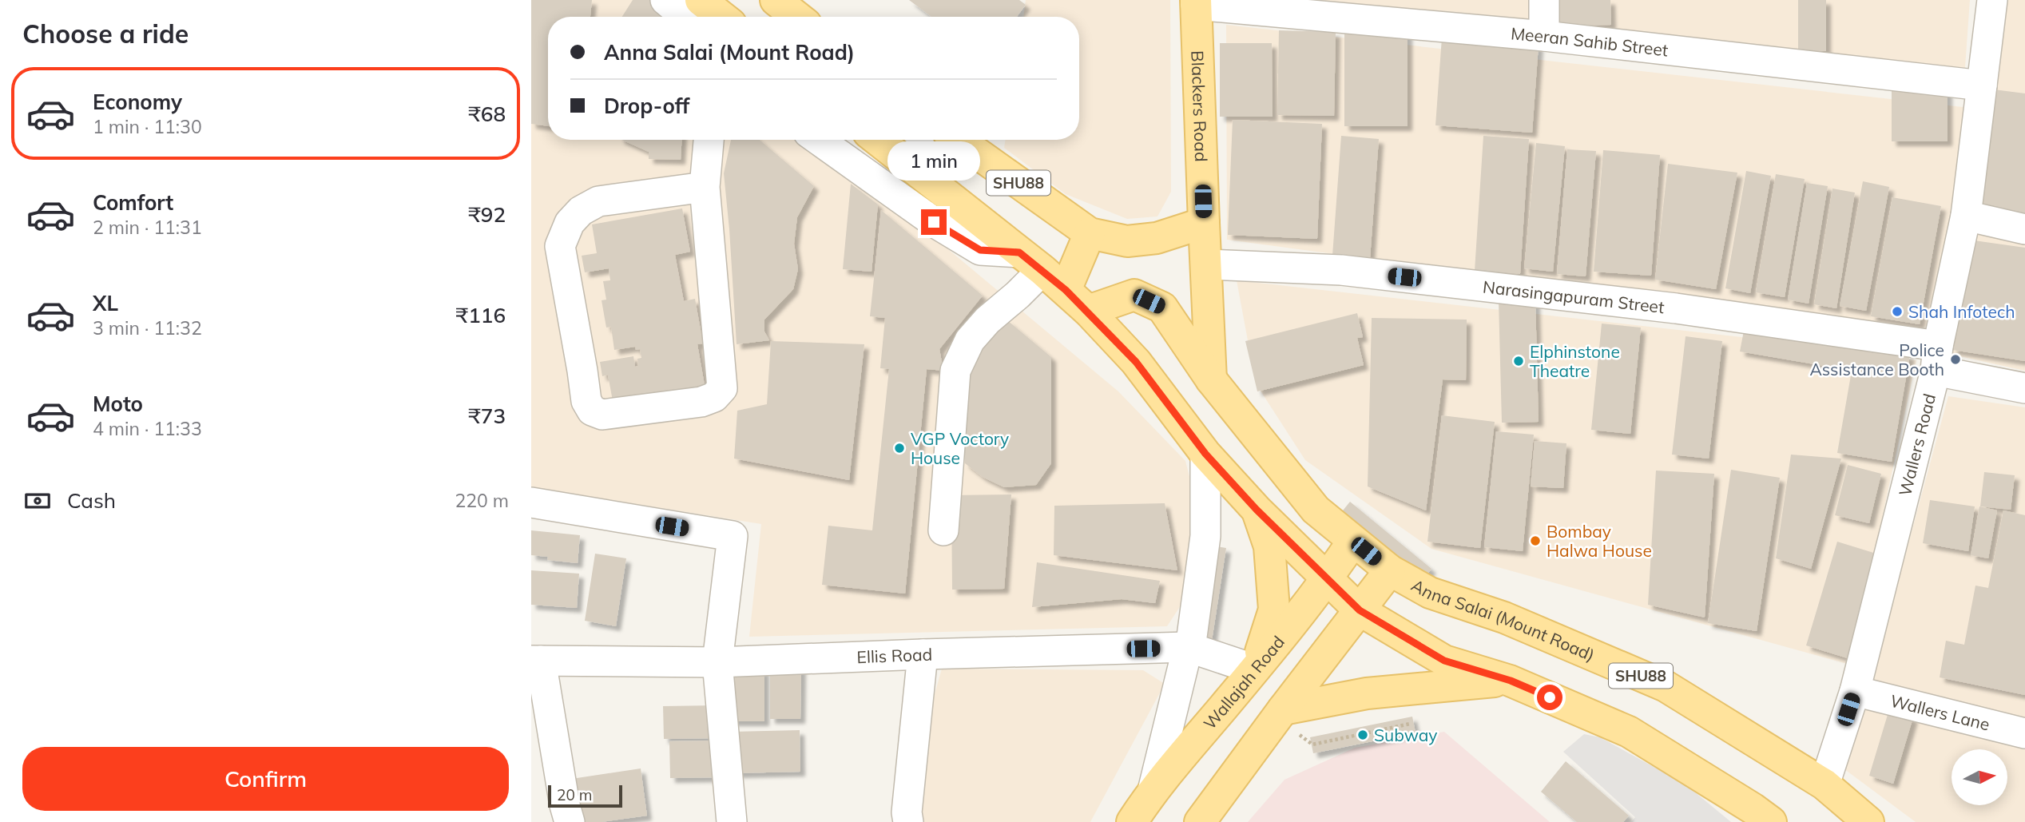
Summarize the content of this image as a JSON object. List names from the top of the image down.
{
  "streets": {
    "main road": [
      "Blackers Road",
      "SHU88",
      "Anna Salai (Mount Road)",
      "Wallajah Road"
    ],
    "street": [
      "Meeran Sahib Street",
      "Narasingapuram Street",
      "Wallers Road",
      "Ellis Road",
      "Wallers Lane"
    ]
  },
  "crossings": [
    ["Meeran Sahib Street", "Blackers Road"],
    ["Meeran Sahib Street", "Wallers Road"],
    ["Blackers Road", "Narasingapuram Street"],
    ["Blackers Road", "Anna Salai (Mount Road)"],
    ["SHU88", "Anna Salai (Mount Road)"],
    ["SHU88", "Wallajah Road"],
    ["Narasingapuram Street", "Wallers Road"],
    ["Wallers Road", "Anna Salai (Mount Road)"],
    ["Wallers Road", "Wallers Lane"],
    ["Anna Salai (Mount Road)", "Wallajah Road"],
    ["Ellis Road", "Wallajah Road"]
  ],
  "places": [
    "Shah Infotech",
    "Police Assistance Booth",
    "Elphinstone Theatre",
    "VGP Voctory House",
    "Bombay Halwa House",
    "Subway"
  ],
  "scale_bar": "20 m",
  "north": "right",
  "page": {
    "heading": "Choose a ride",
    "banner": ["Anna Salai (Mount Road)", "Drop-off"],
    "list": [
      {
        "name": "Economy",
        "note": "1 min · 11:30",
        "value": "₹68"
      },
      {
        "name": "Comfort",
        "note": "2 min · 11:31",
        "value": "₹92"
      },
      {
        "name": "XL",
        "note": "3 min · 11:32",
        "value": "₹116"
      },
      {
        "name": "Moto",
        "note": "4 min · 11:33",
        "value": "₹73"
      }
    ],
    "bubble": "1 min",
    "pay": ["Cash", "220 m"],
    "buttons": "Confirm",
    "scale": "20 m"
  }
}
